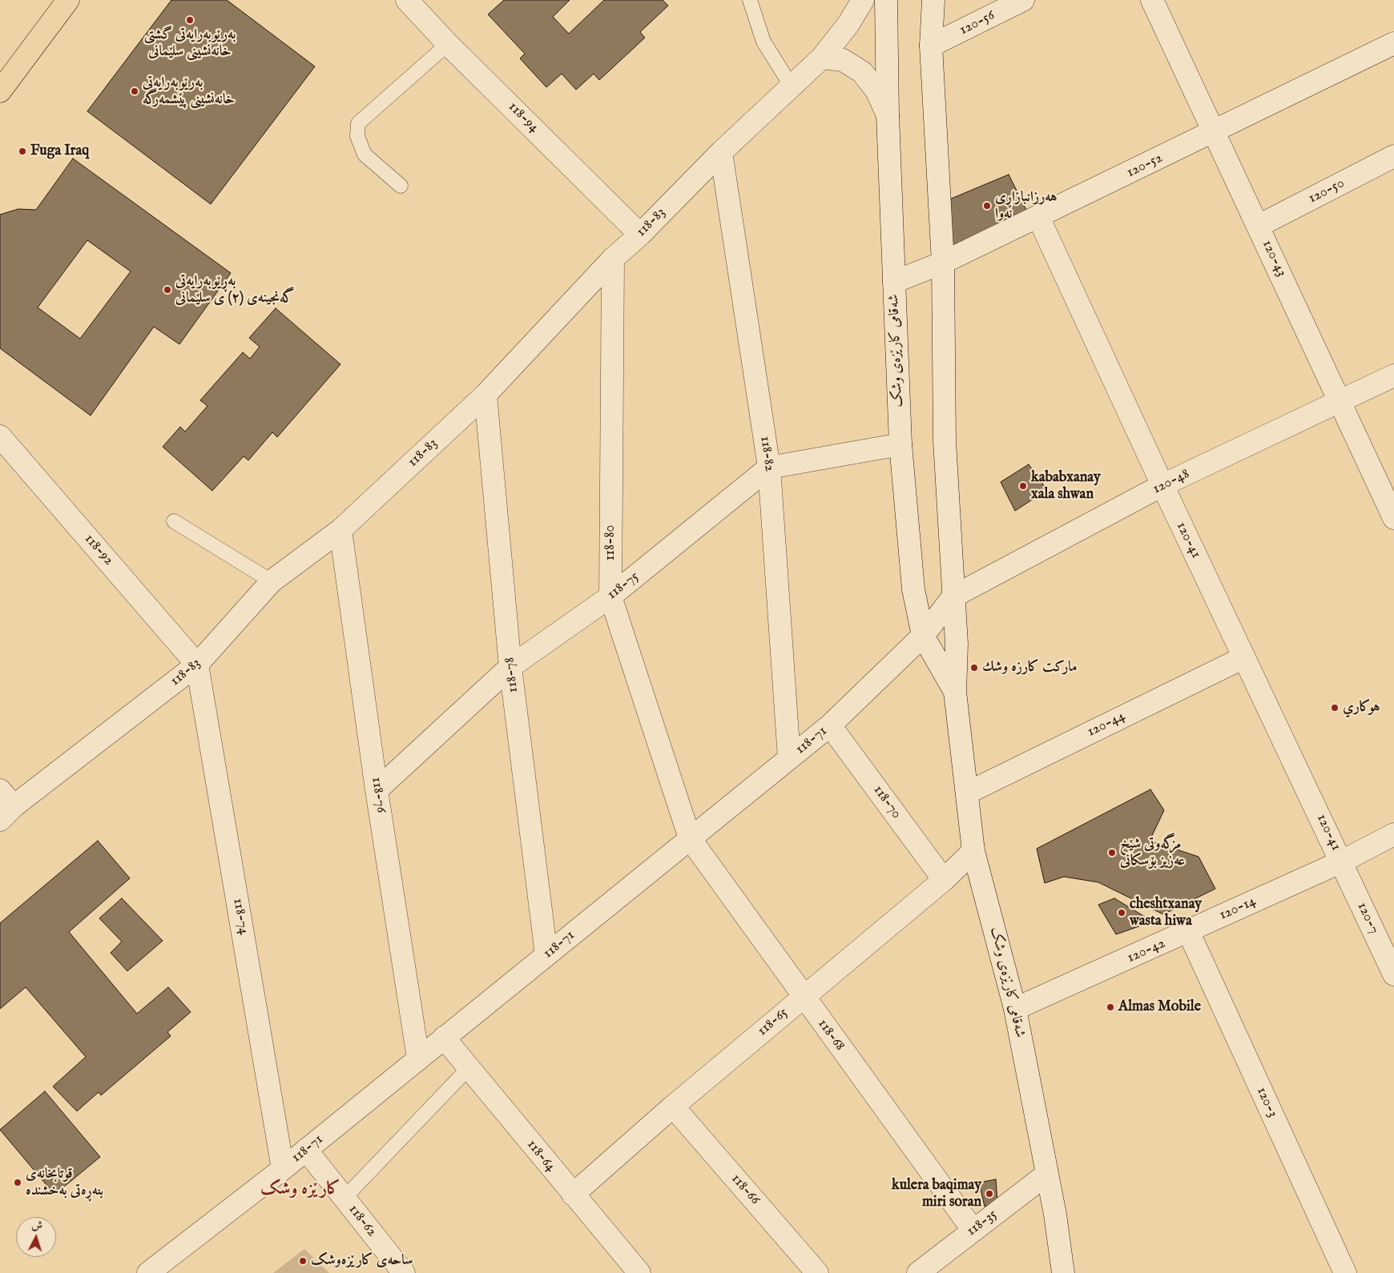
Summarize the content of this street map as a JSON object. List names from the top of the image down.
{
  "streets": {
    "street": [
      "120-56",
      "118-94",
      "120-52",
      "120-50",
      "118-83",
      "120-43",
      "شەقامی کارێزەی وشک",
      "118-82",
      "120-48",
      "120-41",
      "118-80",
      "118-92",
      "118-75",
      "118-78",
      "120-44",
      "118-71",
      "118-76",
      "118-70",
      "120-14",
      "118-74",
      "120-7",
      "120-42",
      "118-65",
      "118-68",
      "120-3",
      "118-64",
      "118-66",
      "118-62",
      "118-35"
    ]
  },
  "crossings": [
    ["120-56", "شەقامی کارێزەی وشک"],
    ["118-94", "118-83"],
    ["120-52", "120-43"],
    ["120-52", "شەقامی کارێزەی وشک"],
    ["120-52", "120-41"],
    ["120-50", "120-43"],
    ["118-83", "118-82"],
    ["118-83", "118-80"],
    ["118-83", "118-92"],
    ["118-83", "118-78"],
    ["118-83", "118-76"],
    ["118-83", "118-74"],
    ["120-43", "120-48"],
    ["شەقامی کارێزەی وشک", "120-48"],
    ["شەقامی کارێزەی وشک", "118-75"],
    ["شەقامی کارێزەی وشک", "120-44"],
    ["شەقامی کارێزەی وشک", "118-71"],
    ["شەقامی کارێزەی وشک", "120-14"],
    ["شەقامی کارێزەی وشک", "120-42"],
    ["شەقامی کارێزەی وشک", "118-65"],
    ["شەقامی کارێزەی وشک", "118-35"],
    ["118-82", "118-75"],
    ["118-82", "118-71"],
    ["120-48", "120-41"],
    ["120-48", "118-71"],
    ["120-41", "120-44"],
    ["120-41", "120-14"],
    ["120-41", "120-7"],
    ["120-41", "120-42"],
    ["118-80", "118-75"],
    ["118-80", "118-71"],
    ["118-80", "118-68"],
    ["118-92", "118-74"],
    ["118-75", "118-78"],
    ["118-75", "118-76"],
    ["118-78", "118-71"],
    ["118-71", "118-76"],
    ["118-71", "118-70"],
    ["118-71", "118-74"],
    ["118-71", "118-68"],
    ["118-71", "118-64"],
    ["118-71", "118-62"],
    ["118-70", "118-65"],
    ["120-14", "120-7"],
    ["120-14", "120-42"],
    ["120-7", "120-42"],
    ["120-42", "120-3"],
    ["118-65", "118-68"],
    ["118-65", "118-64"],
    ["118-65", "118-66"],
    ["118-68", "118-35"]
  ],
  "districts": ["کارێزە وشک"],
  "places": [
    "بەرێوبەرایەتی گشتی خانەنشینی سلێمانی",
    "بەرێوبەرایەتی خانەنشینی پێشمەرگە",
    "Fuga Iraq",
    "هەرزانبازاڕی نەوا",
    "بەڕێوبەرایەتی گەنجینەی (۲) ی سلێمانی",
    "kababxanay xala shwan",
    "ماركت كارزه وشك",
    "هوكاري",
    "مزگەوتی شێخ عەزیز بۆسکانی",
    "cheshtxanay wasta hiwa",
    "Almas Mobile",
    "قوتابخانەی بنەڕەتی بەخشندە",
    "kulera baqimay miri soran",
    "ساحه‌ی کارێزه‌وشک"
  ],
  "north": "top"
}
